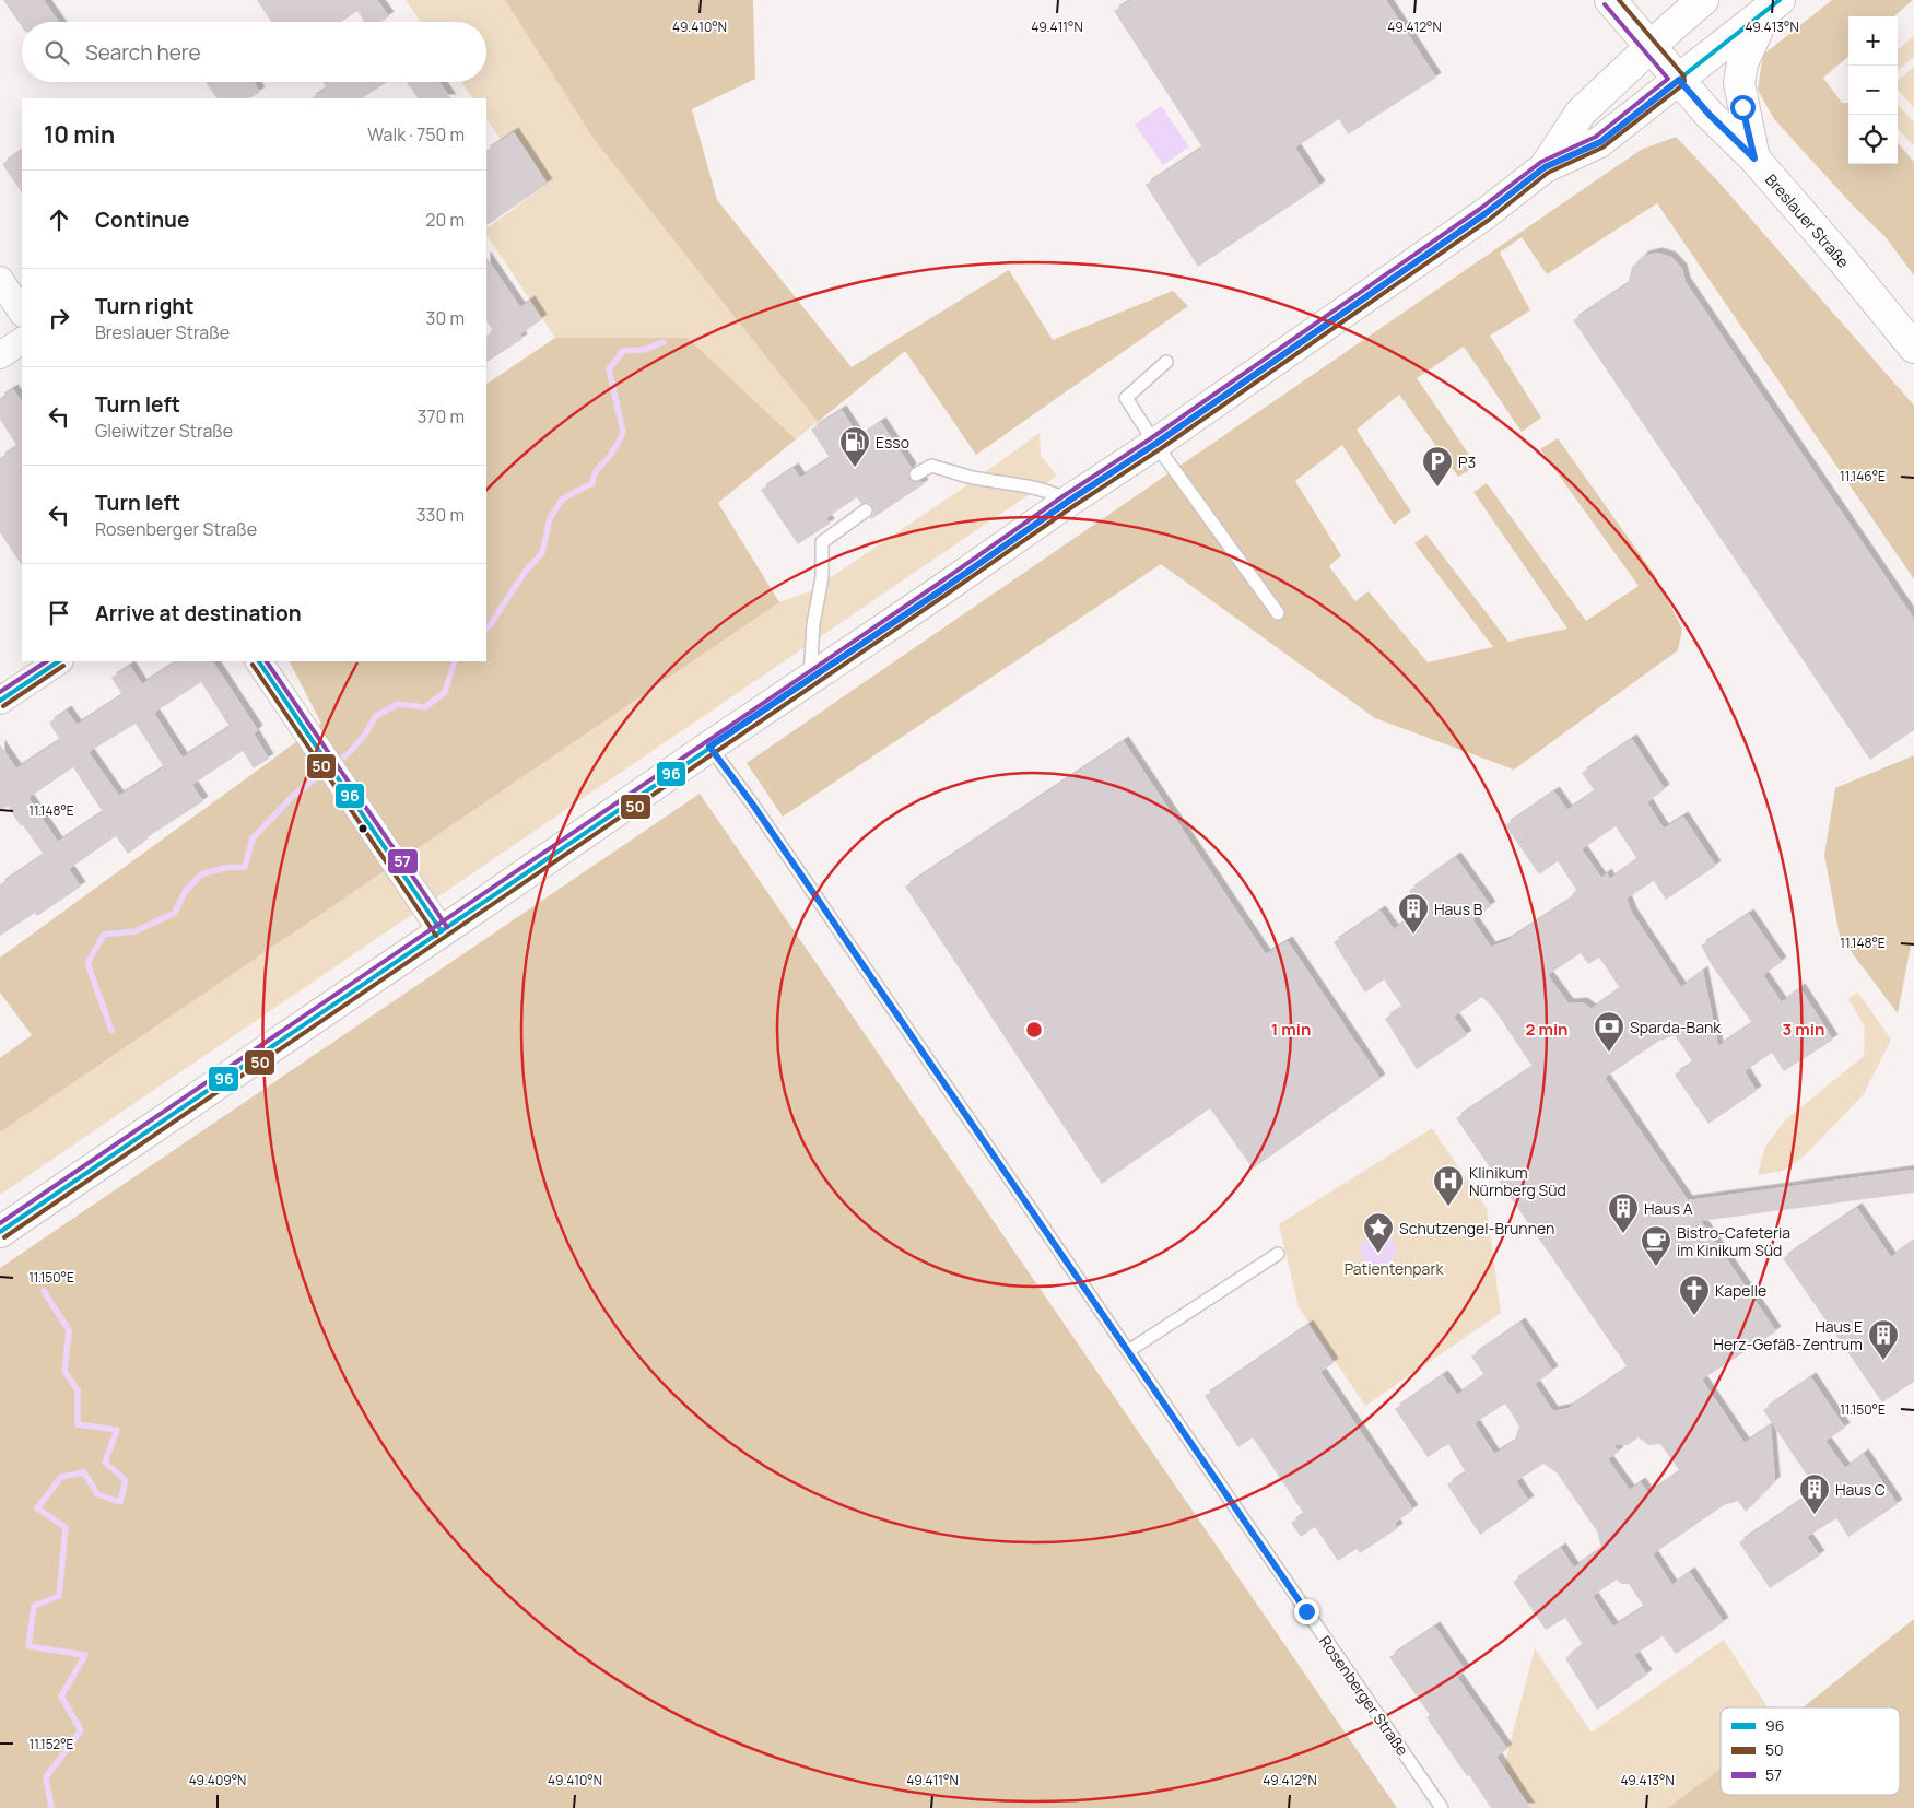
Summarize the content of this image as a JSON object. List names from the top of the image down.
{
  "streets": {
    "main road": ["Breslauer Straße"],
    "lane": ["Rosenberger Straße"]
  },
  "parks": ["Patientenpark"],
  "places": {
    "fuel station": ["Esso"],
    "parking": ["P3"],
    "building": [
      "Haus B",
      "Haus A",
      "Haus E Herz-Gefäß-Zentrum",
      "Haus C"
    ],
    "bank": ["Sparda-Bank"],
    "hospital": ["Klinikum Nürnberg Süd"],
    "place": ["Schutzengel-Brunnen"],
    "cafe": ["Bistro-Cafeteria im Kinikum Süd"],
    "church": ["Kapelle"]
  },
  "lines": ["transit line 96", "transit line 50", "transit line 57"],
  "legend": ["96", "50", "57"],
  "page": {
    "map_buttons": ["+", "−"],
    "search": "Search here",
    "heading": ["10 min", "Walk · 750 m"],
    "list": [
      ["Continue", "20 m"],
      ["Turn right", "Breslauer Straße", "30 m"],
      ["Turn left", "Gleiwitzer Straße", "370 m"],
      ["Turn left", "Rosenberger Straße", "330 m"],
      "Arrive at destination"
    ]
  },
  "coordinates": [
    "49.410°N",
    "49.411°N",
    "49.412°N",
    "49.413°N",
    "11.146°E",
    "11.148°E",
    "11.150°E",
    "11.152°E",
    "49.409°N"
  ],
  "rings": ["1 min", "2 min", "3 min"]
}
